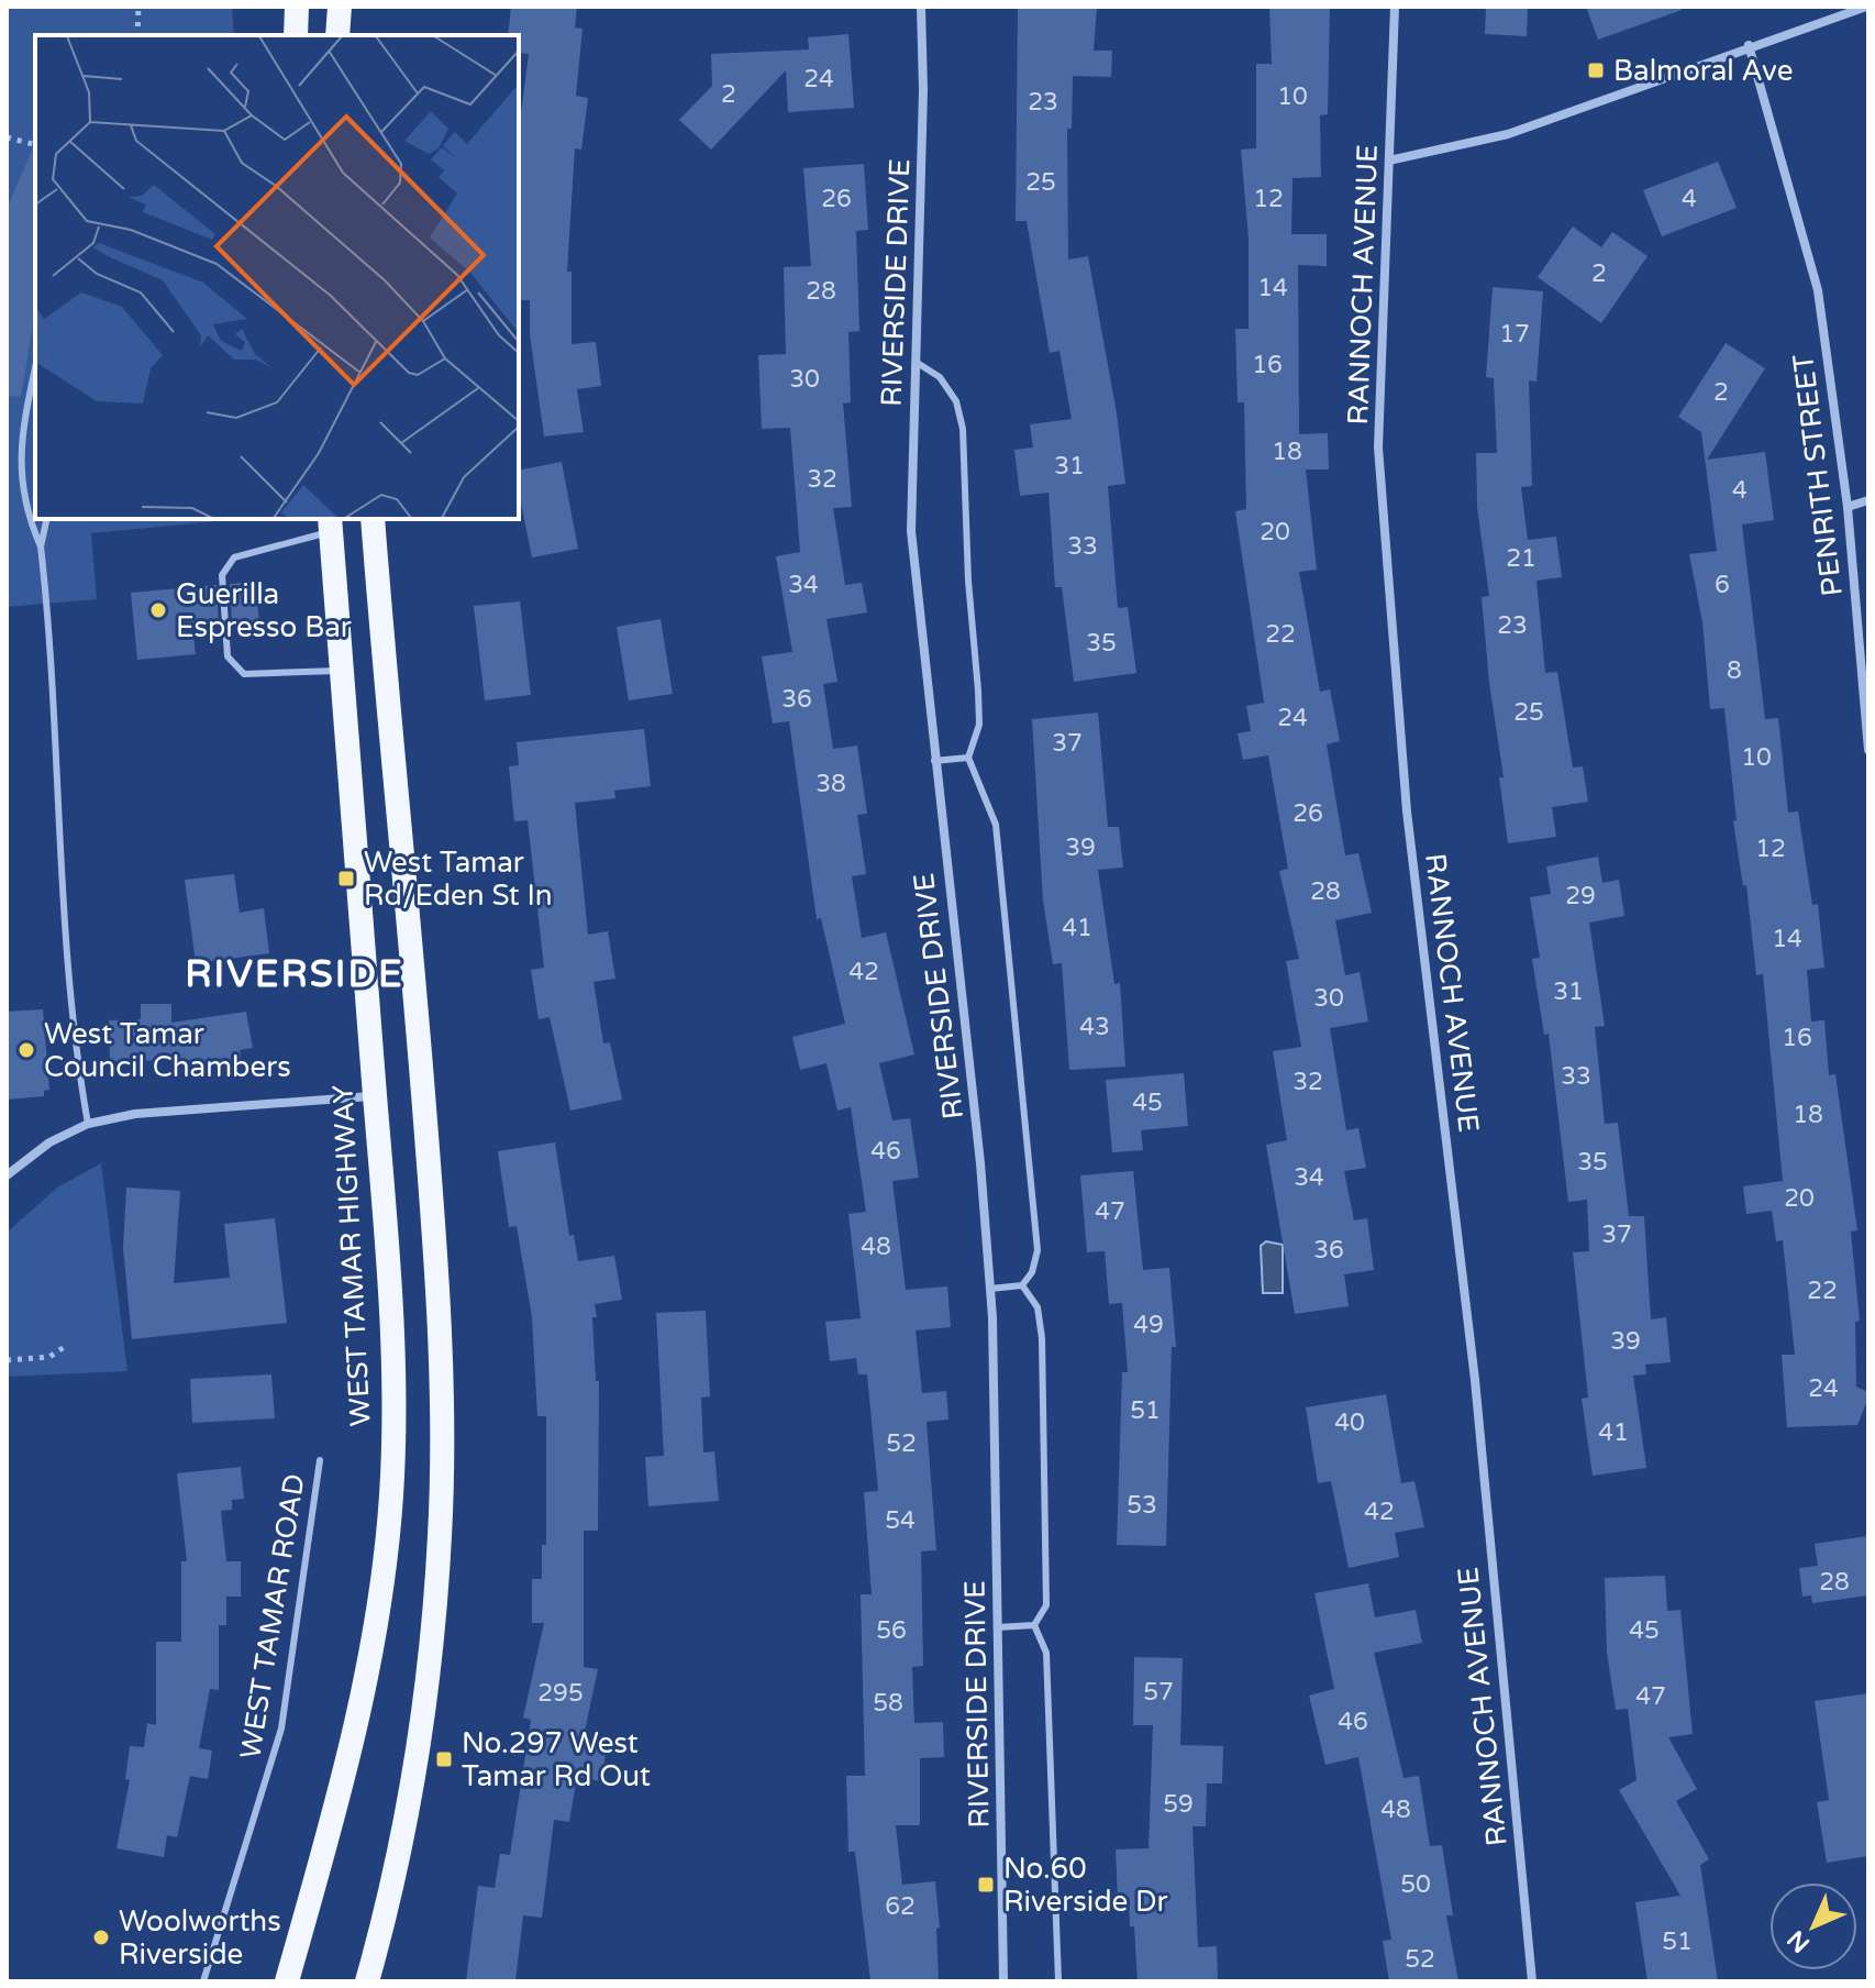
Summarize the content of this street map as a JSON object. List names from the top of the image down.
{
  "streets": {
    "highway": ["WEST TAMAR HIGHWAY"],
    "street": ["RIVERSIDE DRIVE", "RANNOCH AVENUE", "PENRITH STREET"],
    "lane": ["WEST TAMAR ROAD"]
  },
  "districts": ["RIVERSIDE"],
  "places": {
    "transit": [
      "Balmoral Ave",
      "West Tamar Rd/Eden St In",
      "No.297 West Tamar Rd Out",
      "No.60 Riverside Dr"
    ],
    "other": ["Guerilla Espresso Bar", "West Tamar Council Chambers", "Woolworths Riverside"]
  },
  "house_numbers": [
    "24",
    "2",
    "10",
    "23",
    "25",
    "26",
    "12",
    "4",
    "2",
    "14",
    "28",
    "17",
    "16",
    "30",
    "2",
    "18",
    "31",
    "32",
    "4",
    "20",
    "33",
    "21",
    "34",
    "6",
    "23",
    "22",
    "35",
    "8",
    "36",
    "25",
    "24",
    "37",
    "10",
    "38",
    "26",
    "39",
    "12",
    "28",
    "29",
    "41",
    "14",
    "42",
    "31",
    "30",
    "43",
    "16",
    "33",
    "32",
    "45",
    "18",
    "46",
    "35",
    "34",
    "20",
    "47",
    "37",
    "48",
    "36",
    "22",
    "49",
    "39",
    "24",
    "51",
    "40",
    "41",
    "52",
    "53",
    "42",
    "54",
    "28",
    "56",
    "45",
    "57",
    "295",
    "47",
    "58",
    "46",
    "59",
    "48",
    "50",
    "62",
    "51",
    "52"
  ],
  "north": "bottom left"
}
